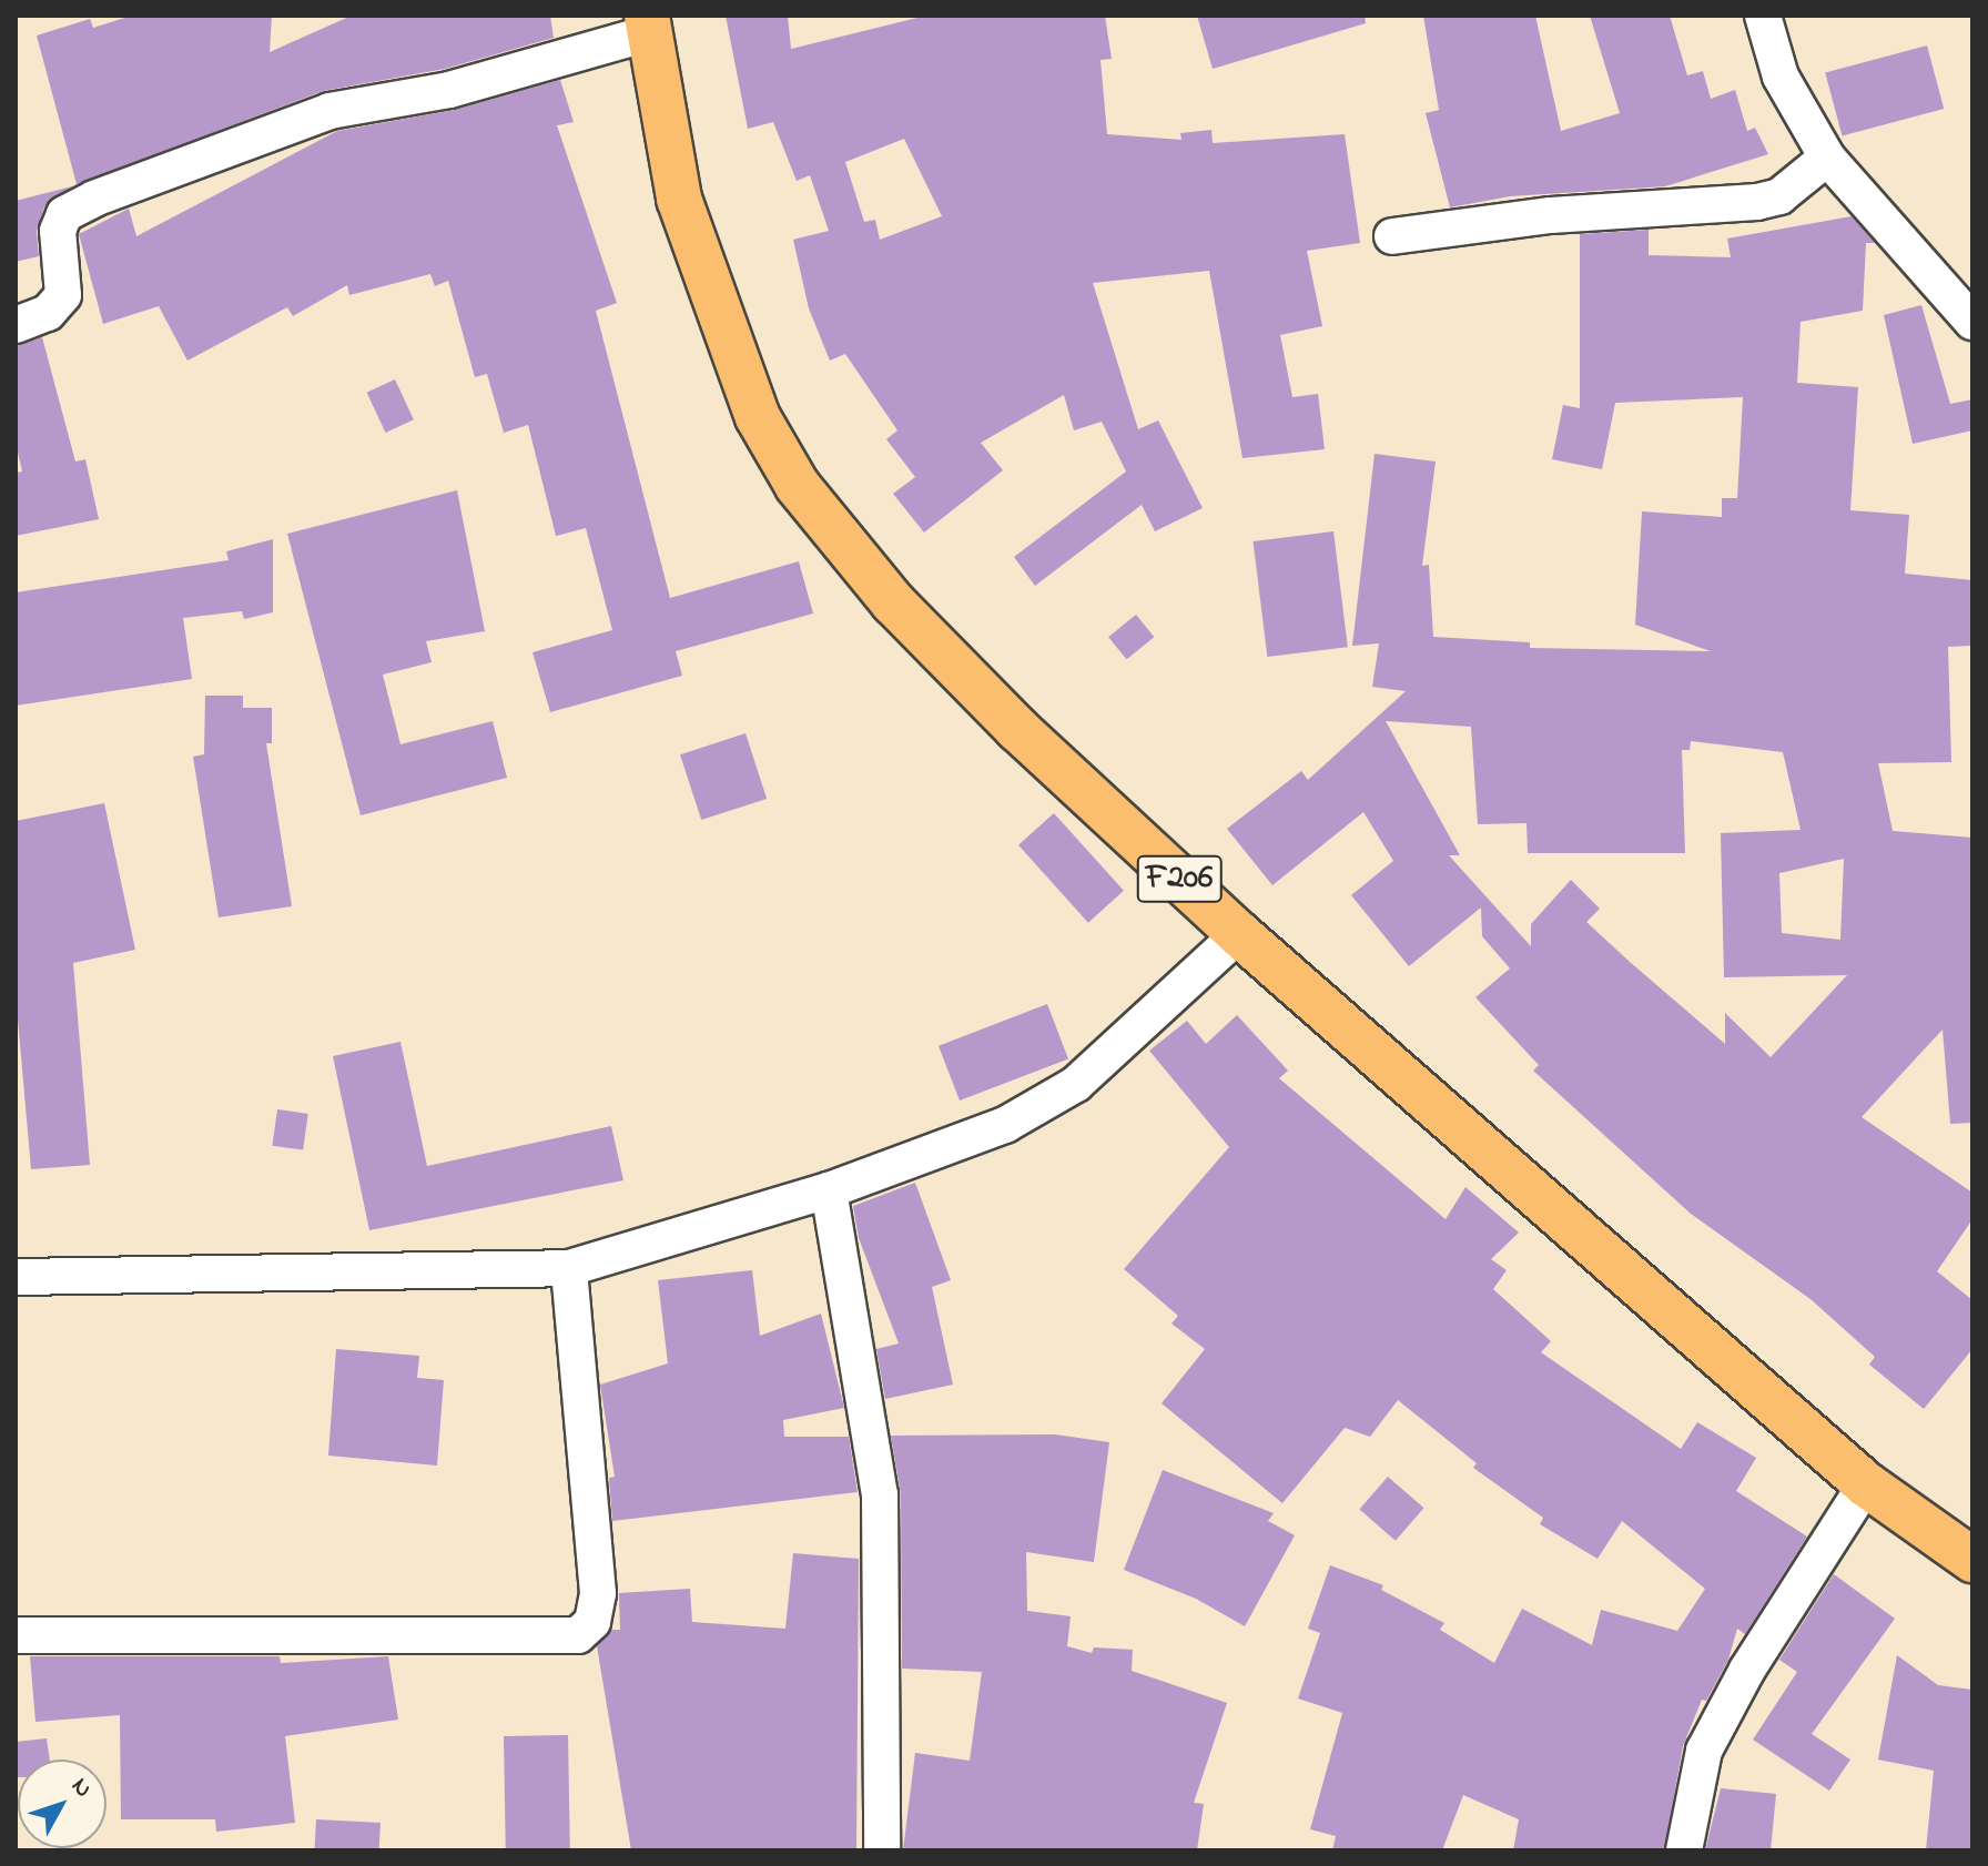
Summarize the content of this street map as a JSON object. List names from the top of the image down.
{
  "streets": {
    "main road": ["F206"]
  },
  "north": "top right"
}
